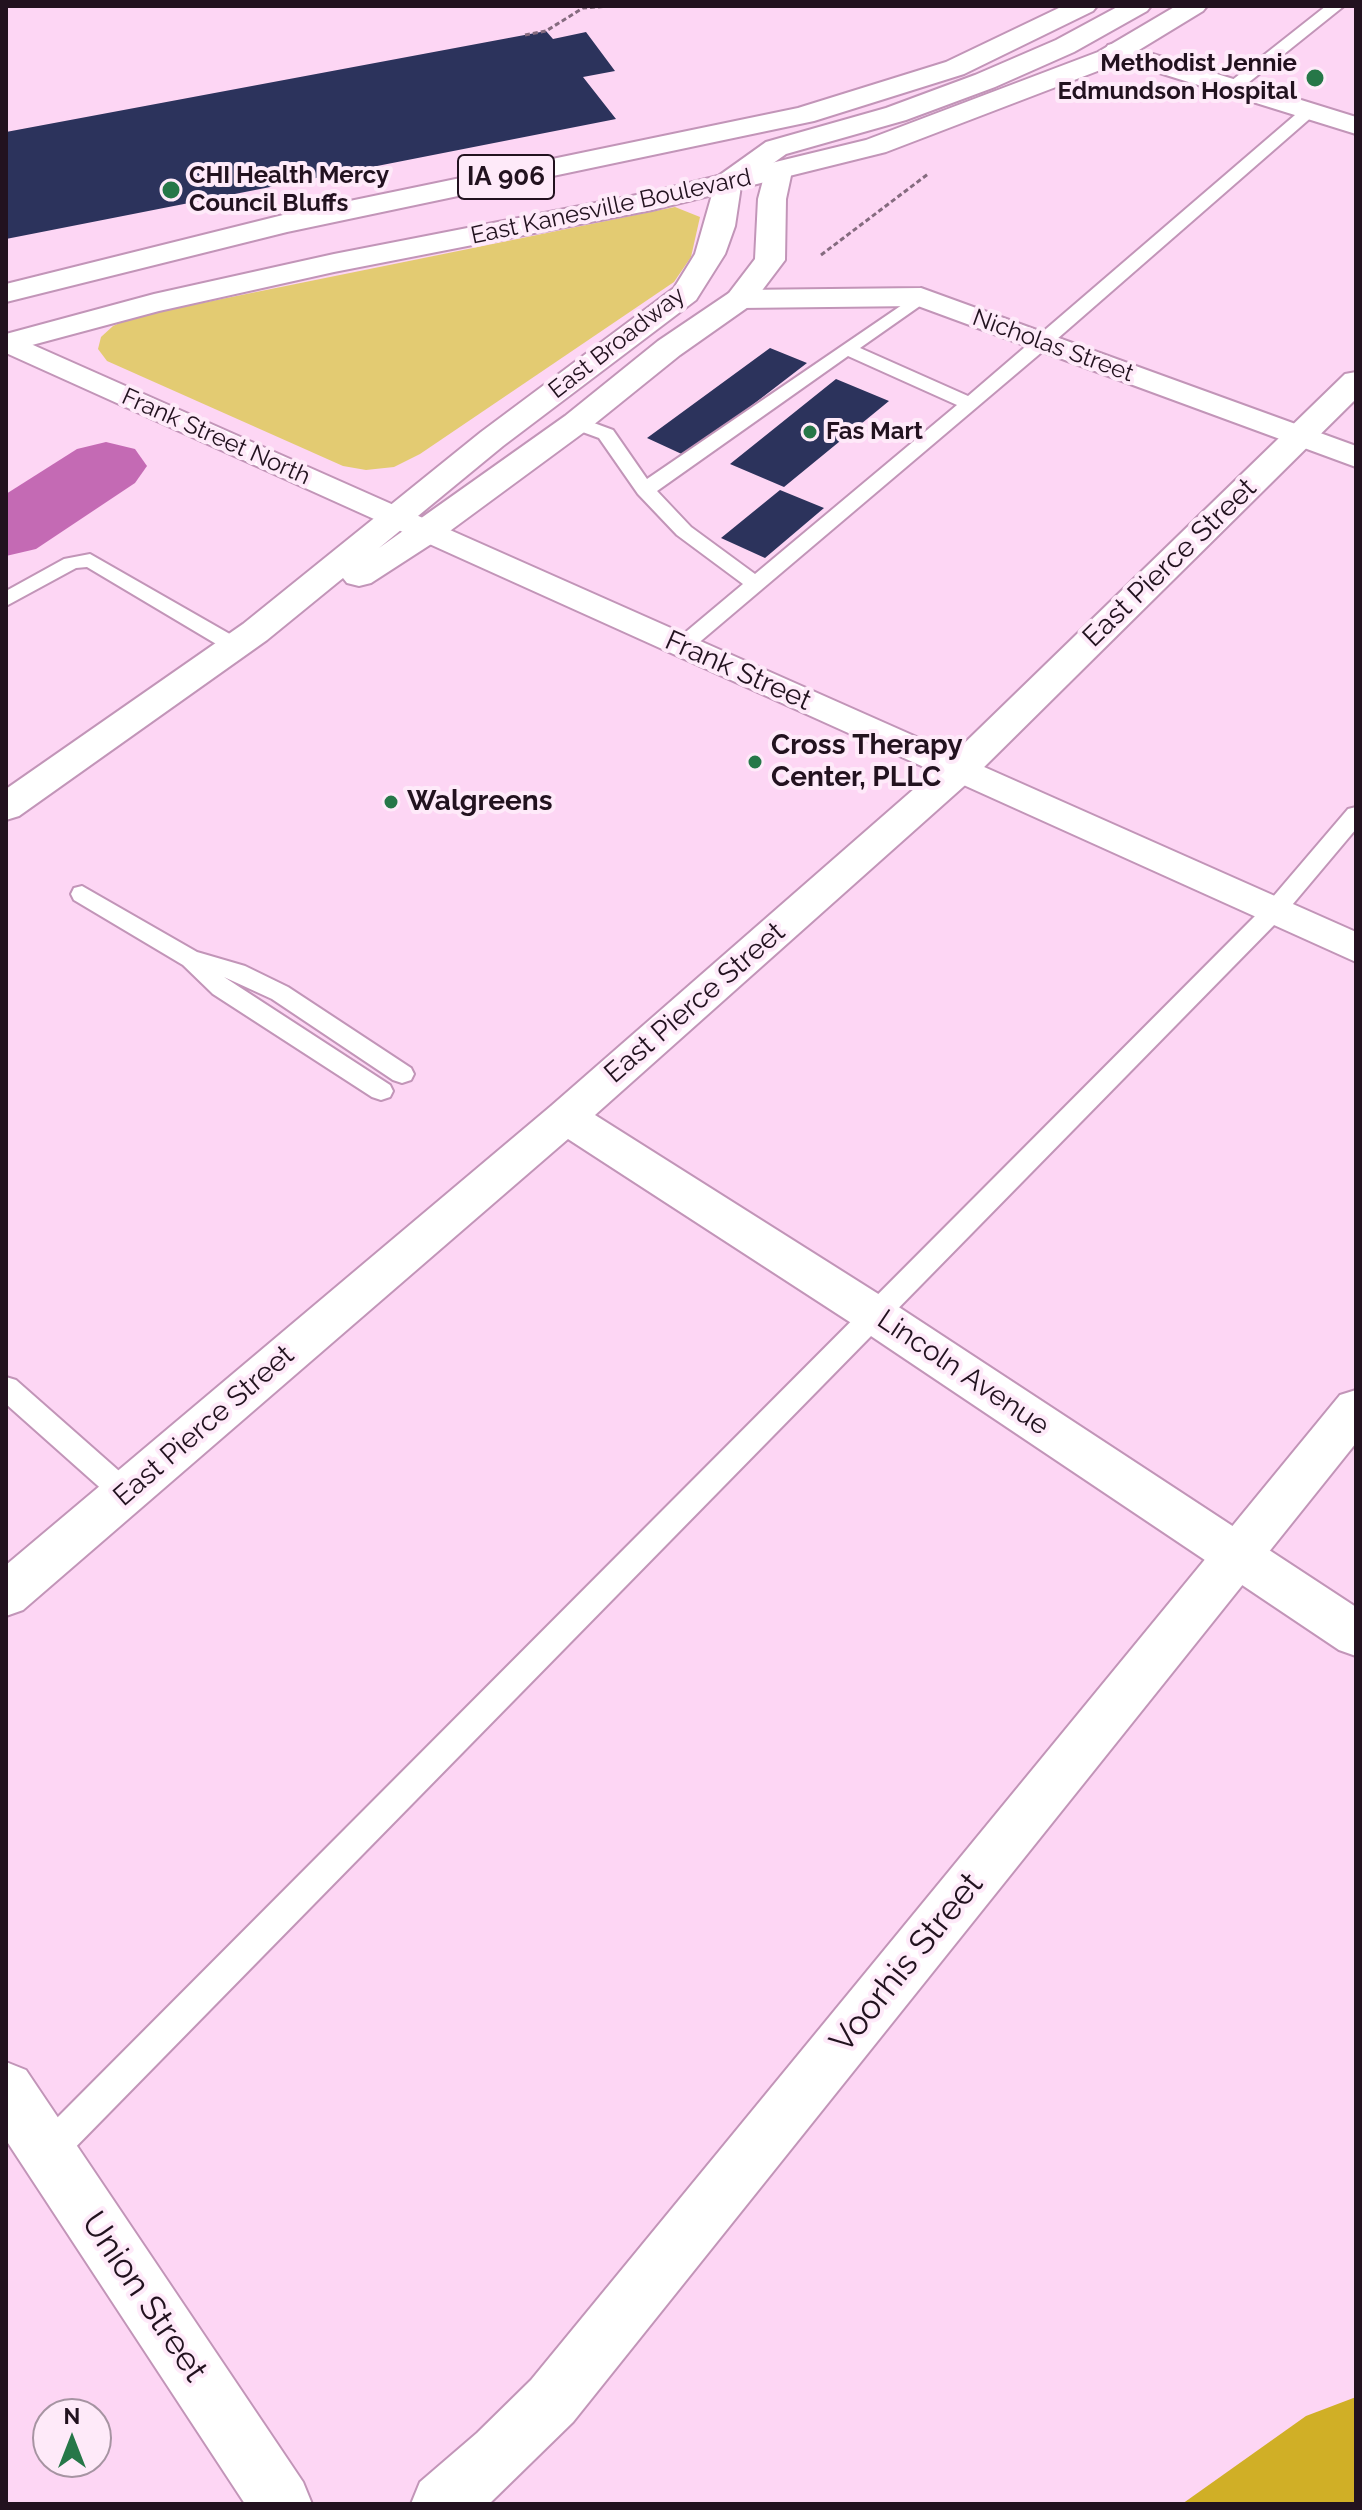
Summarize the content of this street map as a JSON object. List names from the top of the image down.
{
  "streets": {
    "main road": [
      "IA 906",
      "East Kanesville Boulevard",
      "East Broadway",
      "Nicholas Street",
      "Frank Street North",
      "East Pierce Street",
      "Frank Street",
      "Lincoln Avenue",
      "Voorhis Street",
      "Union Street"
    ]
  },
  "crossings": [
    ["East Kanesville Boulevard", "East Broadway"],
    ["East Kanesville Boulevard", "Frank Street North"],
    ["East Broadway", "Nicholas Street"],
    ["East Broadway", "Frank Street North"],
    ["East Broadway", "Frank Street"],
    ["Nicholas Street", "East Pierce Street"],
    ["Frank Street North", "Frank Street"],
    ["East Pierce Street", "Frank Street"],
    ["East Pierce Street", "Lincoln Avenue"],
    ["Lincoln Avenue", "Voorhis Street"]
  ],
  "places": [
    "Methodist Jennie Edmundson Hospital",
    "CHI Health Mercy Council Bluffs",
    "Fas Mart",
    "Cross Therapy Center, PLLC",
    "Walgreens"
  ],
  "north": "top"
}
